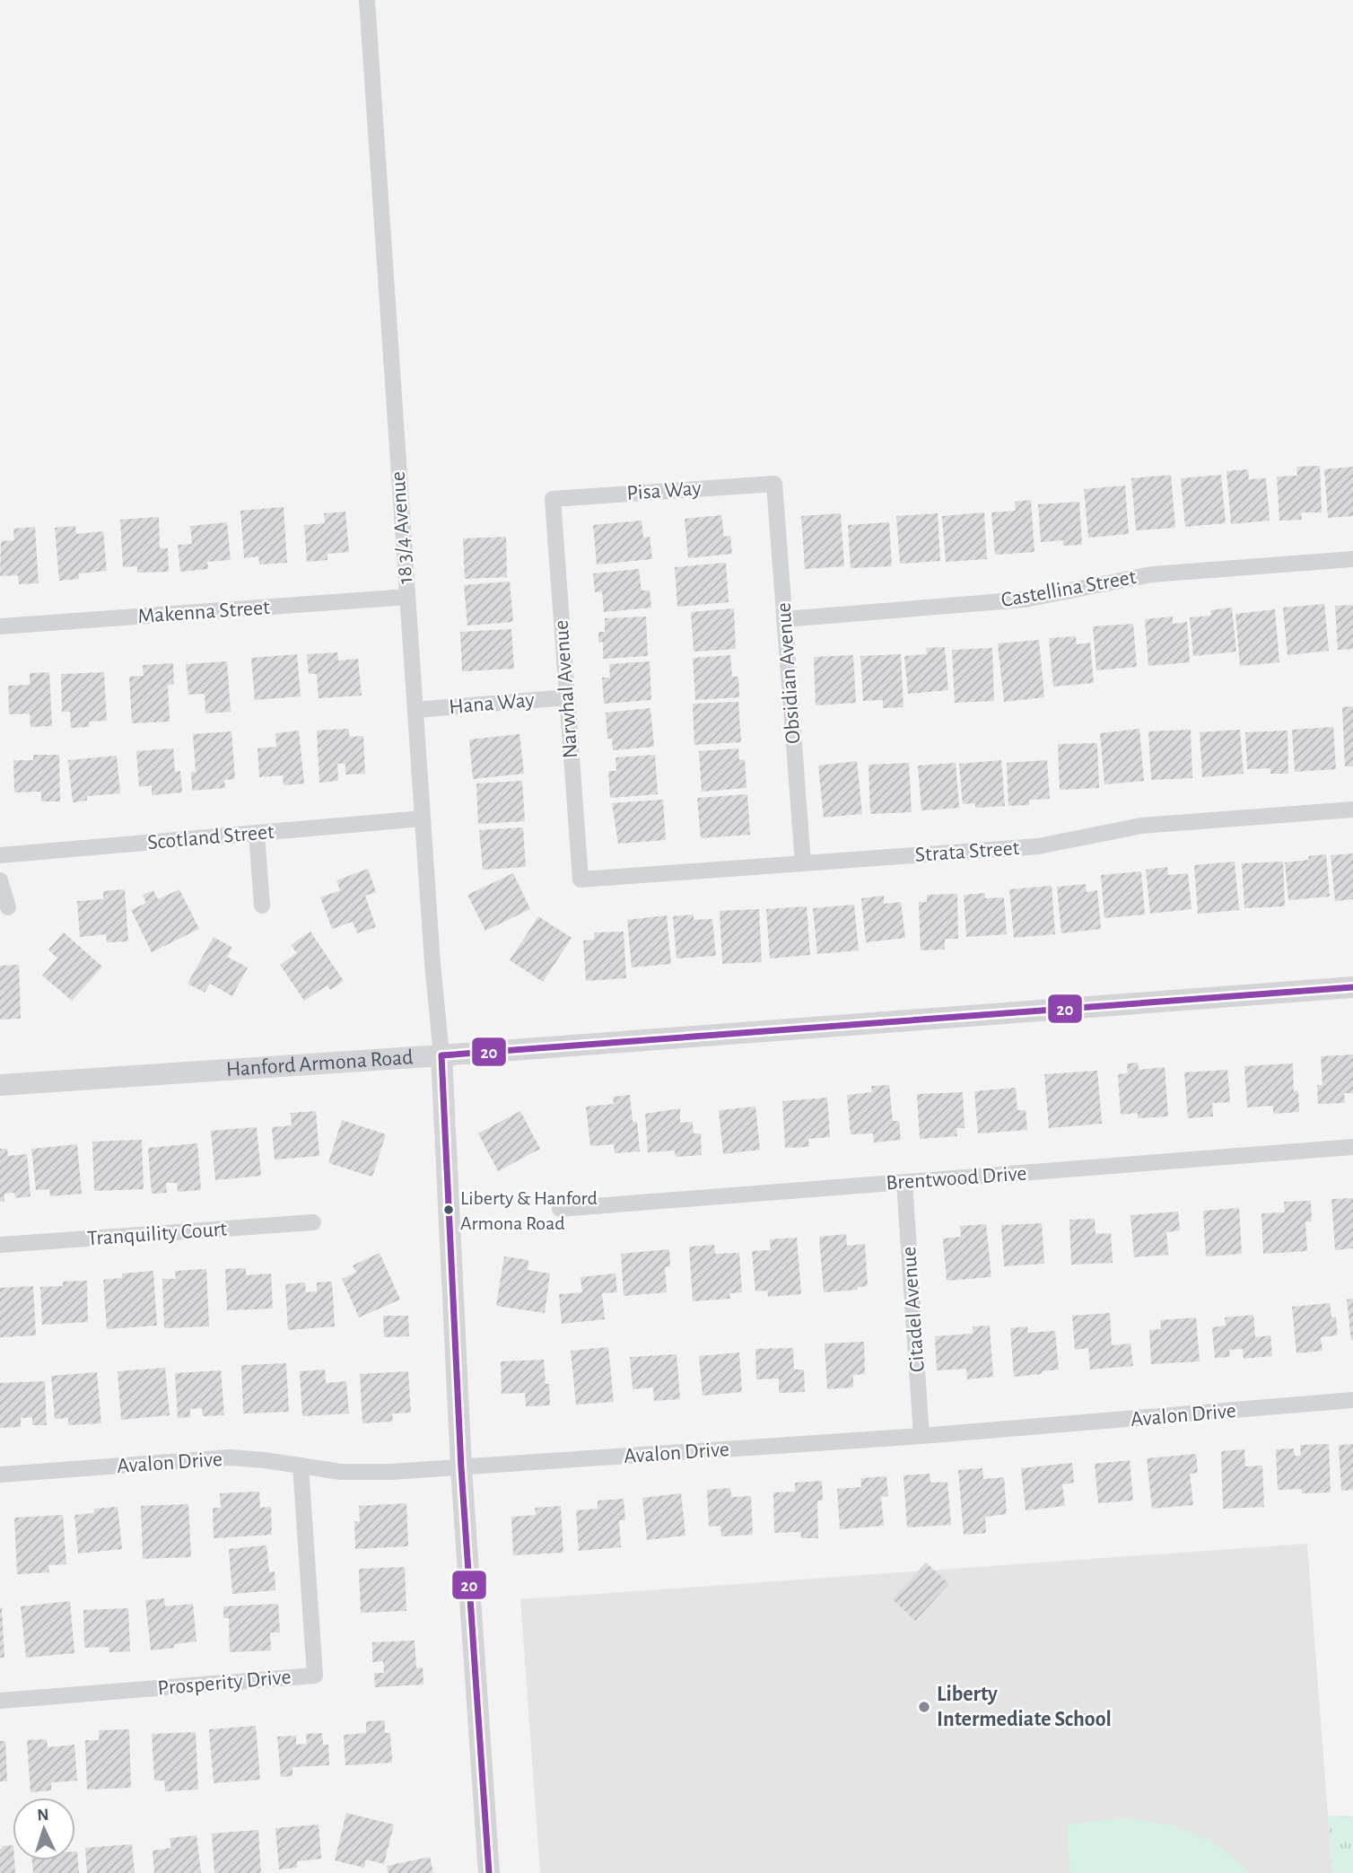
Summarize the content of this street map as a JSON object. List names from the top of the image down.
{
  "streets": {
    "main road": ["Hanford Armona Road"],
    "street": [
      "Pisa Way",
      "18 3/4 Avenue",
      "Castellina Street",
      "Makenna Street",
      "Obsidian Avenue",
      "Narwhal Avenue",
      "Hana Way",
      "Scotland Street",
      "Strata Street",
      "Brentwood Drive",
      "Tranquility Court",
      "Citadel Avenue",
      "Avalon Drive",
      "Prosperity Drive"
    ]
  },
  "crossings": [
    ["Pisa Way", "Obsidian Avenue"],
    ["Pisa Way", "Narwhal Avenue"],
    ["18 3/4 Avenue", "Makenna Street"],
    ["18 3/4 Avenue", "Hana Way"],
    ["18 3/4 Avenue", "Scotland Street"],
    ["18 3/4 Avenue", "Hanford Armona Road"],
    ["Castellina Street", "Obsidian Avenue"],
    ["Obsidian Avenue", "Strata Street"],
    ["Narwhal Avenue", "Hana Way"],
    ["Narwhal Avenue", "Strata Street"],
    ["Brentwood Drive", "Citadel Avenue"],
    ["Citadel Avenue", "Avalon Drive"],
    ["Avalon Drive", "Prosperity Drive"]
  ],
  "places": ["Liberty & Hanford Armona Road", "Liberty Intermediate School"],
  "lines": ["transit line 20"],
  "north": "top"
}
